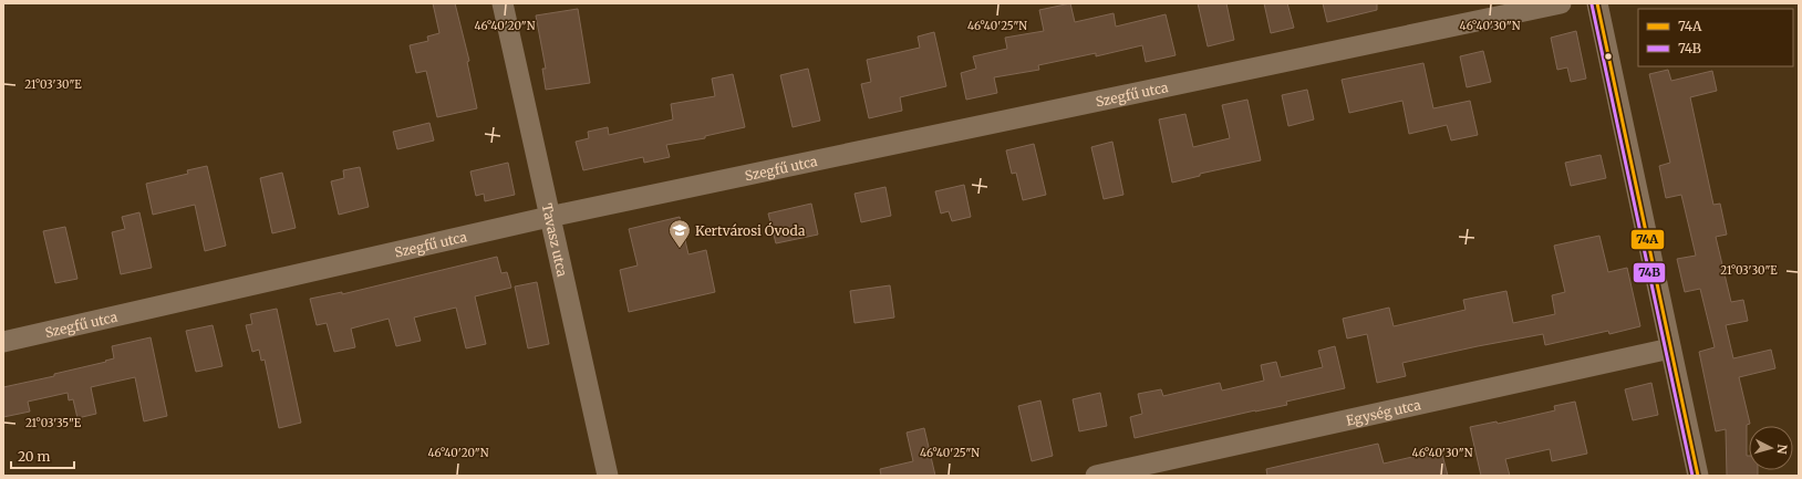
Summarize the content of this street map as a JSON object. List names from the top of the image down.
{
  "streets": {
    "street": ["Szegfű utca", "Tavasz utca", "Egység utca"]
  },
  "crossings": [
    ["Szegfű utca", "Tavasz utca"]
  ],
  "places": {
    "school or university": ["Kertvárosi Óvoda"]
  },
  "lines": ["transit line 74A", "transit line 74B"],
  "legend": ["74A", "74B"],
  "scale_bar": "20 m",
  "north": "right",
  "coordinates": [
    "46°40'20\"N",
    "46°40'25\"N",
    "46°40'30\"N",
    "21°03'30\"E",
    "21°03'35\"E"
  ]
}
